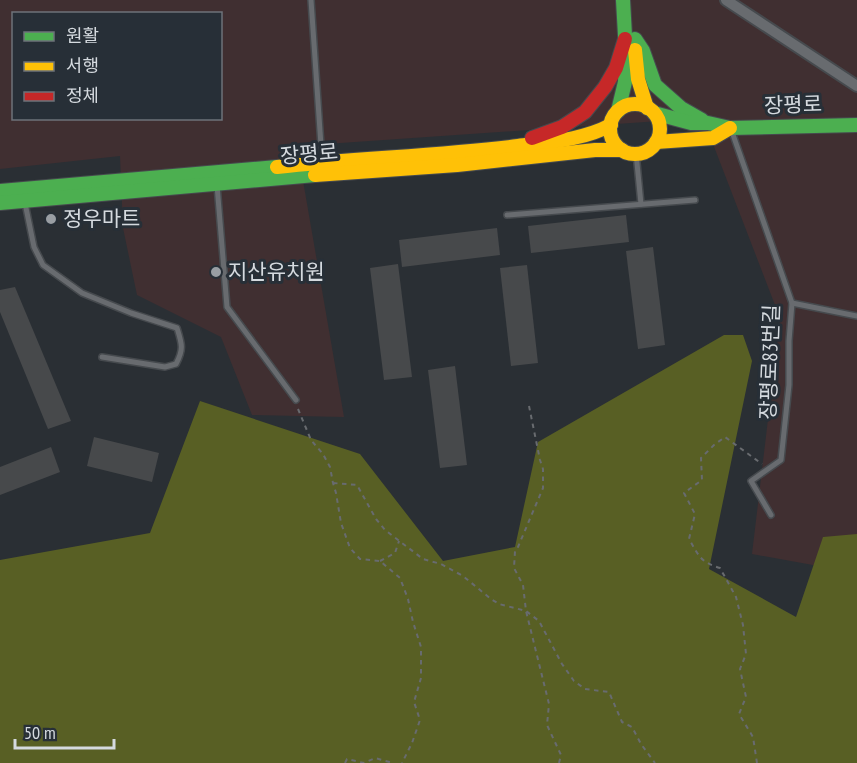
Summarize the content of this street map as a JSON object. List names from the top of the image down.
{
  "streets": {
    "street": ["장평로"],
    "lane": ["장평로83번길"]
  },
  "crossings": [
    ["장평로", "장평로83번길"]
  ],
  "places": ["정우마트", "지산유치원"],
  "legend": ["원활", "서행", "정체"],
  "scale_bar": "50 m"
}
